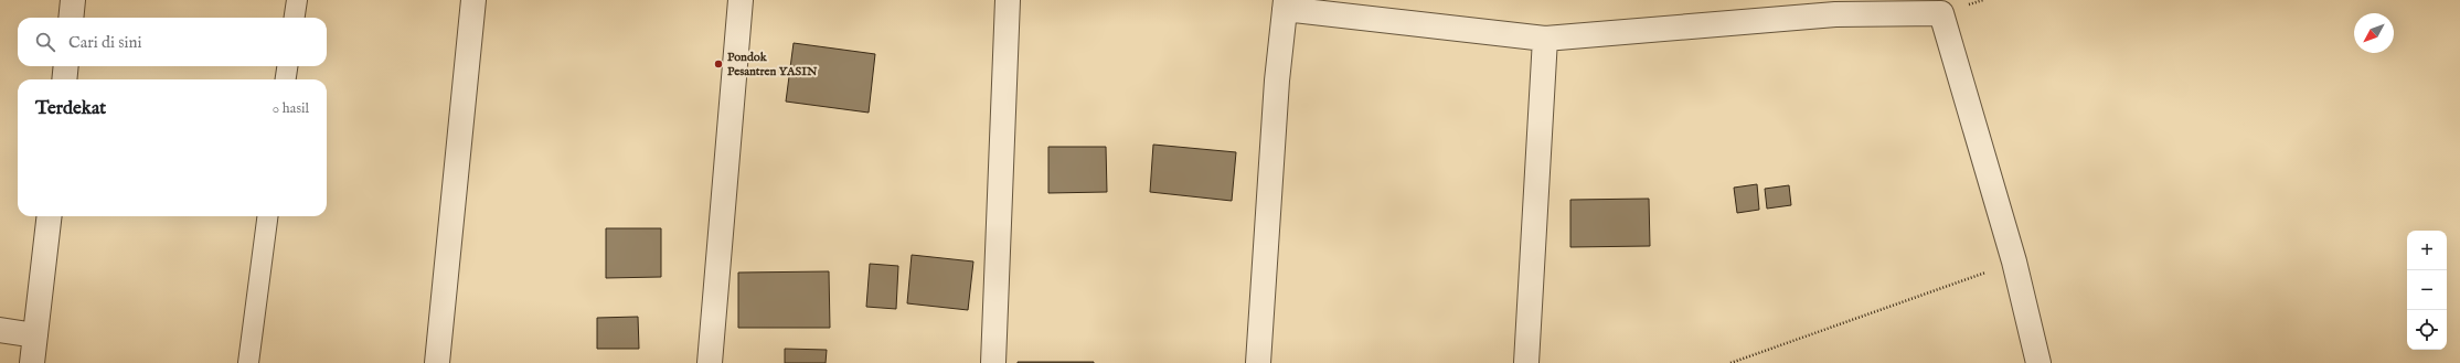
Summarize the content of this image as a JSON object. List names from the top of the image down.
{
  "places": ["Pondok Pesantren YASIN"],
  "north": "bottom left",
  "page": {
    "search": "Cari di sini",
    "heading": ["Terdekat", "0 hasil"],
    "map_buttons": ["+", "−"]
  }
}
